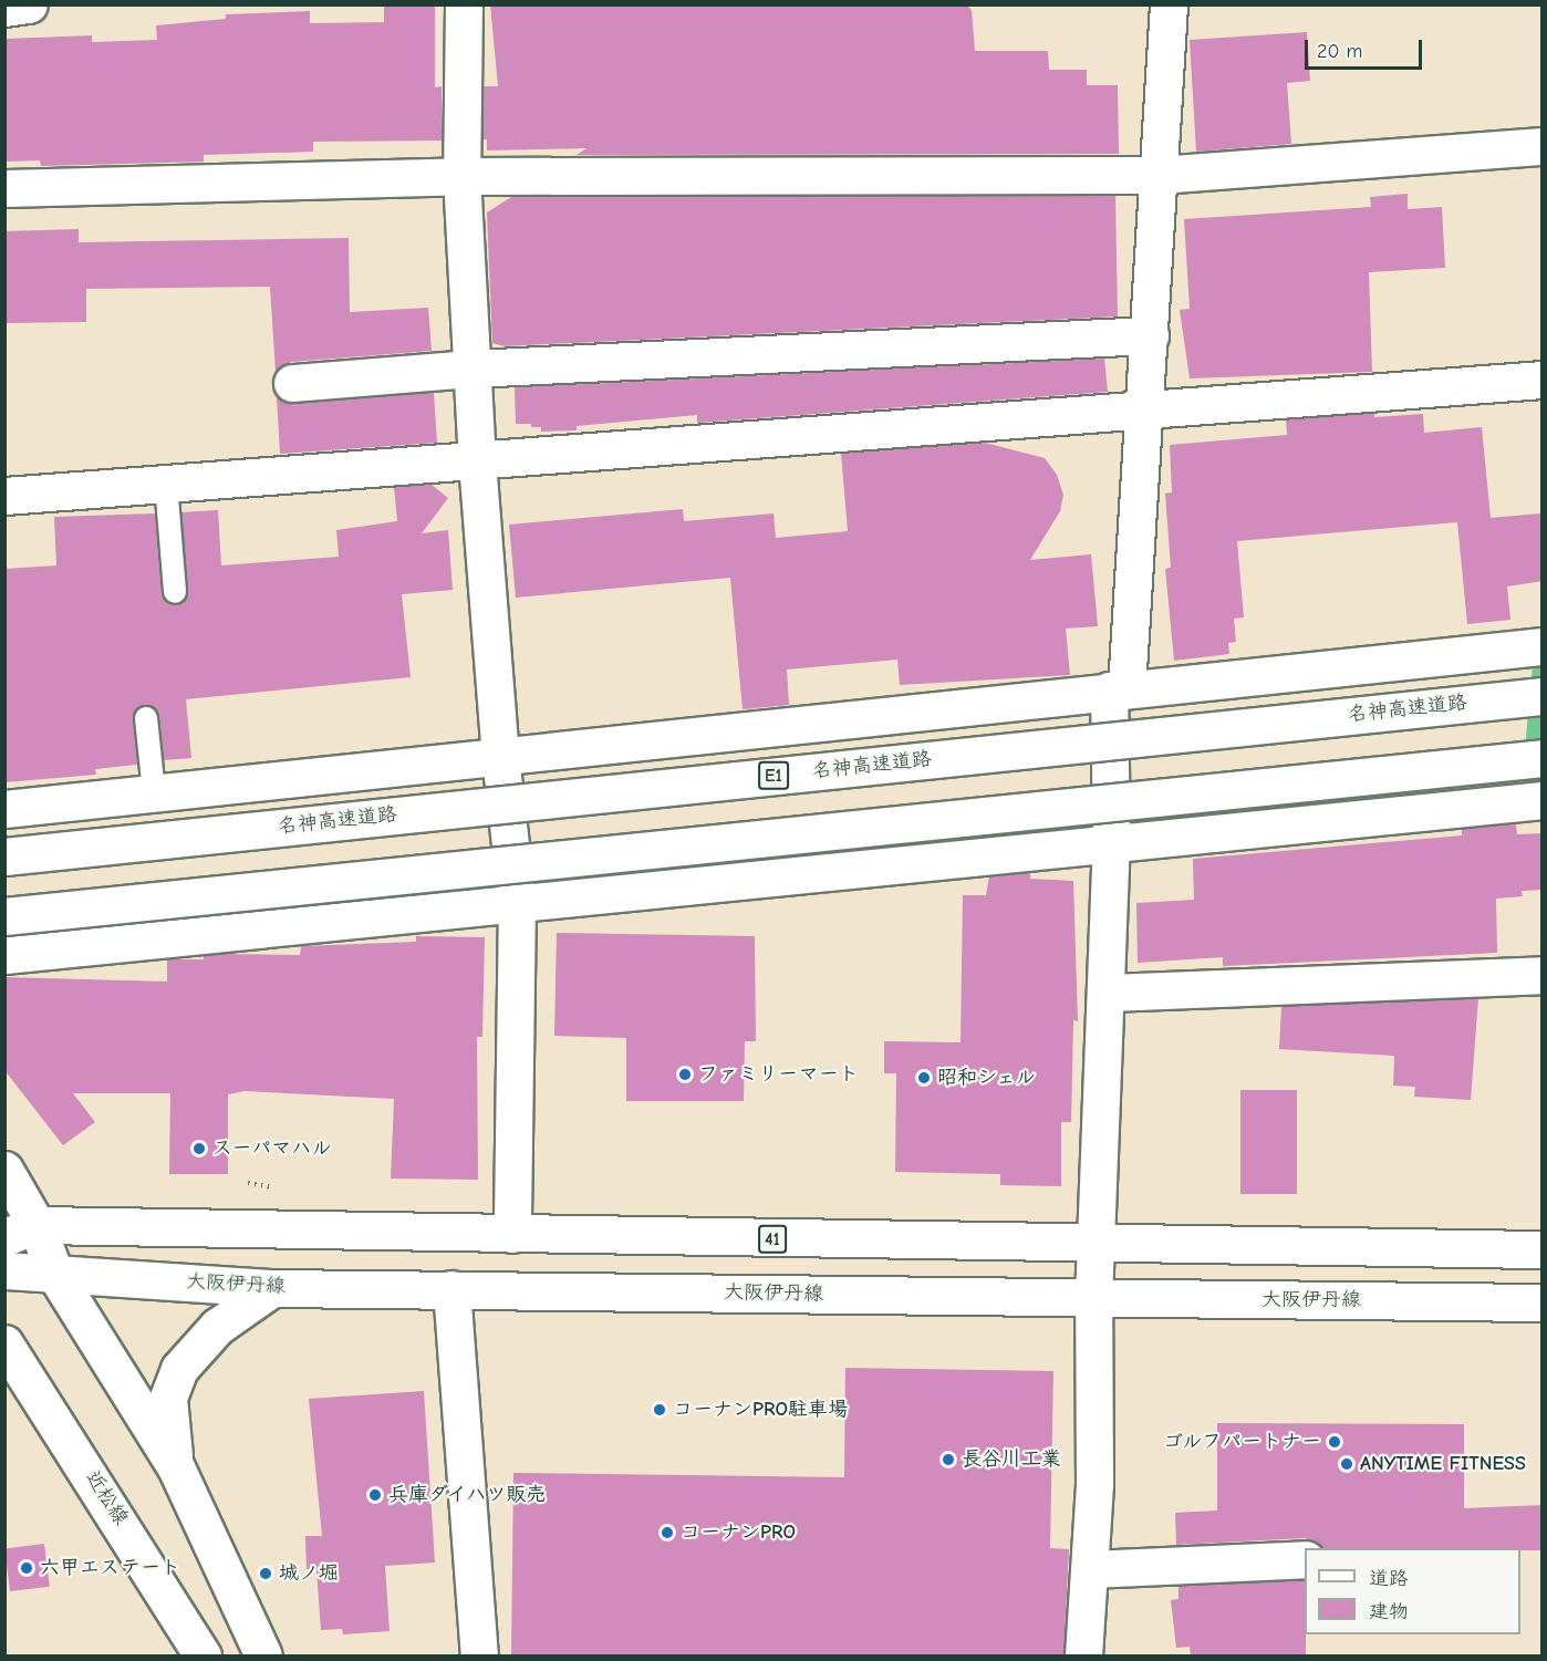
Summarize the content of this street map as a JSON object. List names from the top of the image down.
{
  "streets": {
    "main road": [
      "名神高速道路",
      "E1",
      "41",
      "大阪伊丹線",
      "近松線"
    ]
  },
  "places": [
    "ファミリーマート",
    "昭和シェル",
    "スーパマハル",
    "コーナンPRO駐車場",
    "ゴルフパートナー",
    "長谷川工業",
    "ANYTIME FITNESS",
    "兵庫ダイハツ販売",
    "コーナンPRO",
    "六甲エステート",
    "城ノ堀"
  ],
  "legend": ["道路", "建物"],
  "scale_bar": "20 m"
}
